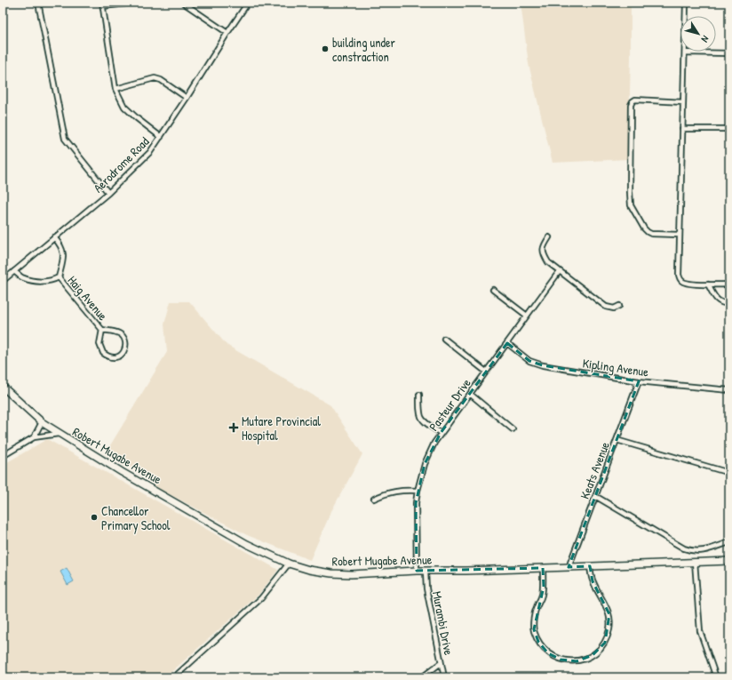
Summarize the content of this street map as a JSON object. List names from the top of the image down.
{
  "streets": {
    "highway": ["Robert Mugabe Avenue"],
    "street": [
      "Aerodrome Road",
      "Haig Avenue",
      "Kipling Avenue",
      "Pasteur Drive",
      "Keats Avenue",
      "Murambi Drive"
    ]
  },
  "crossings": [
    ["Kipling Avenue", "Pasteur Drive"],
    ["Kipling Avenue", "Keats Avenue"],
    ["Pasteur Drive", "Robert Mugabe Avenue"],
    ["Robert Mugabe Avenue", "Keats Avenue"],
    ["Robert Mugabe Avenue", "Murambi Drive"]
  ],
  "places": {
    "other": ["building under constraction", "Chancellor Primary School"],
    "health": ["Mutare Provincial Hospital"]
  },
  "north": "bottom right"
}
